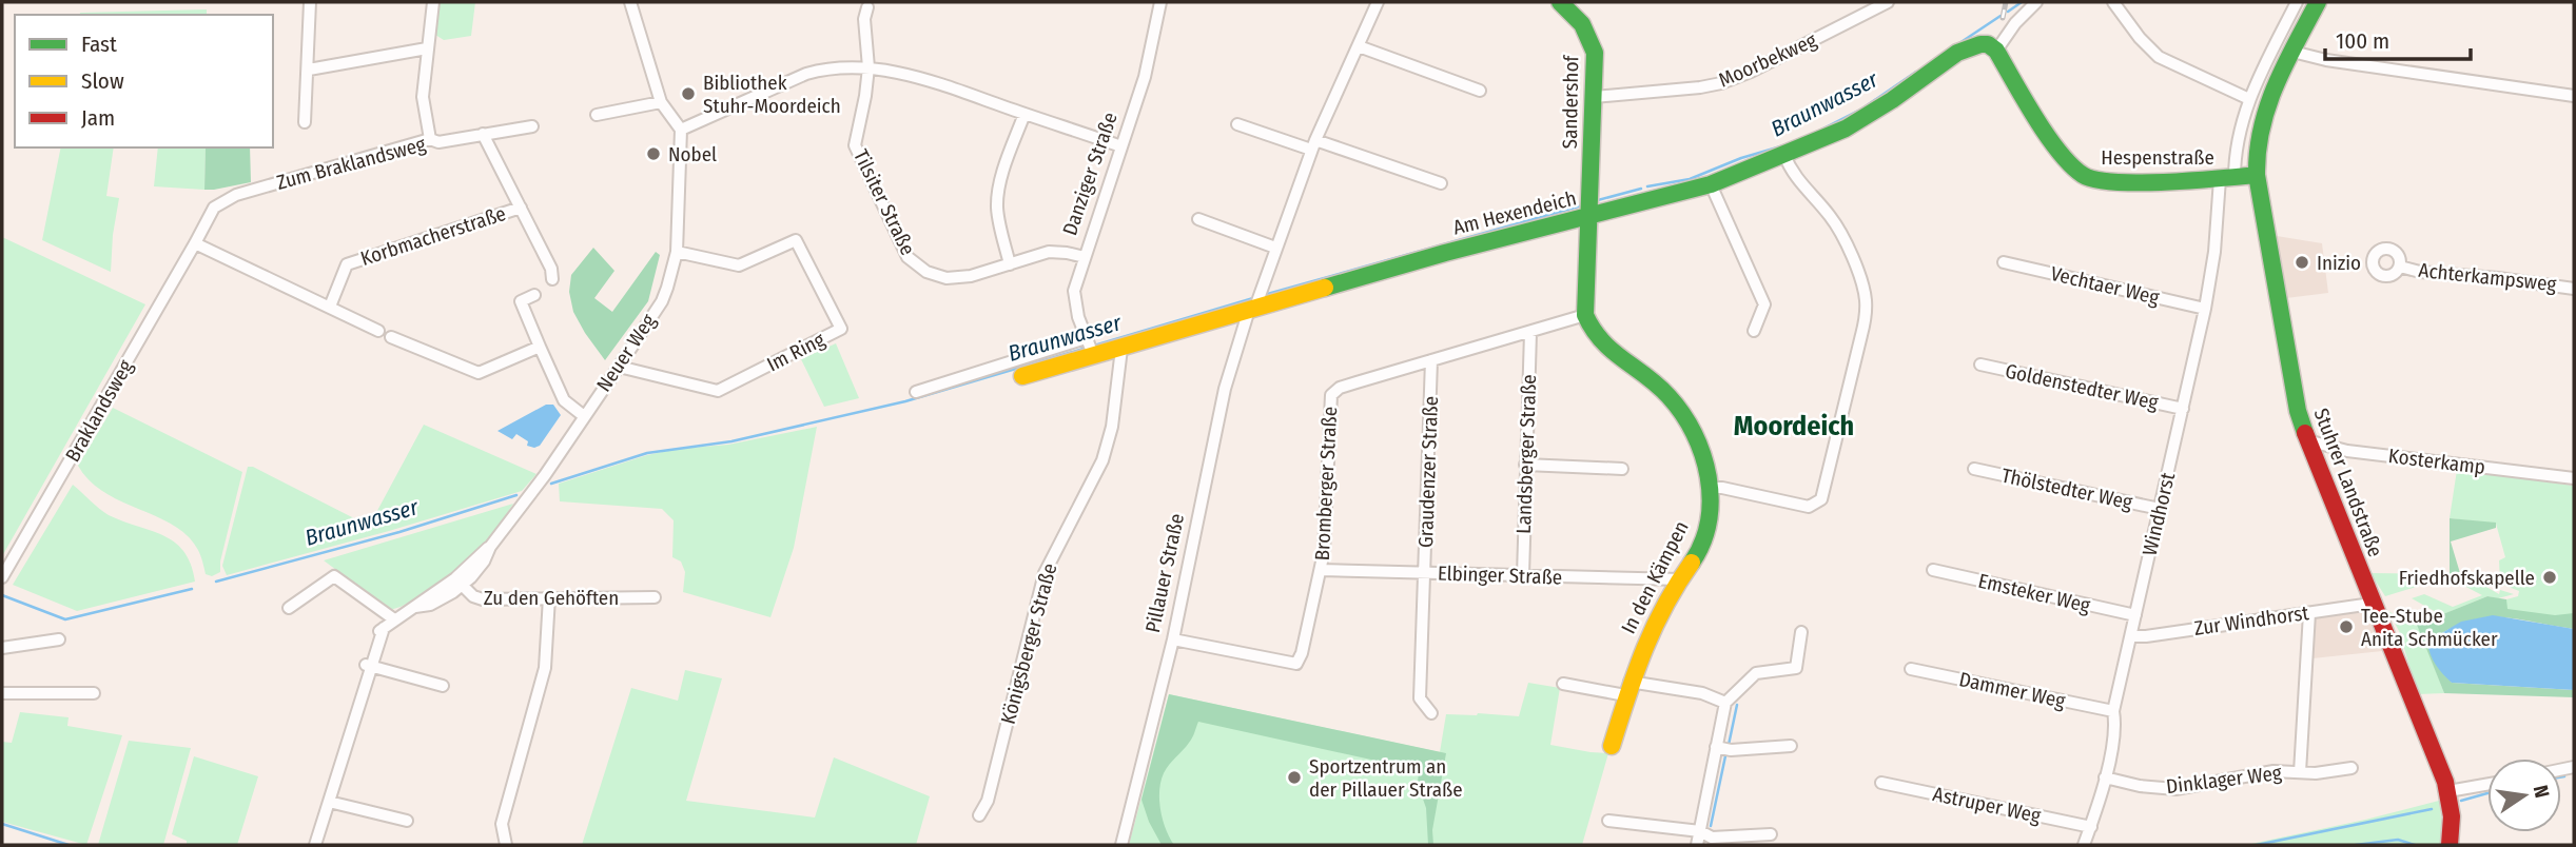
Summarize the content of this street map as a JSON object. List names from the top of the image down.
{
  "streets": {
    "street": [
      "Moorbekweg",
      "Sandershof",
      "Hespenstraße",
      "Zum Braklandsweg",
      "Danziger Straße",
      "Tilsiter Straße",
      "Am Hexendeich",
      "Korbmacherstraße",
      "Achterkampsweg",
      "Vechtaer Weg",
      "Im Ring",
      "Neuer Weg",
      "Goldenstedter Weg",
      "Braklandsweg",
      "Landsberger Straße",
      "Kosterkamp",
      "Graudenzer Straße",
      "Stuhrer Landstraße",
      "Bromberger Straße",
      "Thölstedter Weg",
      "Windhorst",
      "Pillauer Straße",
      "Elbinger Straße",
      "In den Kämpen",
      "Emsteker Weg",
      "Zu den Gehöften",
      "Zur Windhorst",
      "Königsberger Straße",
      "Dammer Weg",
      "Dinklager Weg",
      "Astruper Weg"
    ]
  },
  "crossings": [
    ["Moorbekweg", "Sandershof"],
    ["Sandershof", "Am Hexendeich"],
    ["Hespenstraße", "Am Hexendeich"],
    ["Hespenstraße", "Stuhrer Landstraße"],
    ["Hespenstraße", "Windhorst"],
    ["Zum Braklandsweg", "Korbmacherstraße"],
    ["Zum Braklandsweg", "Braklandsweg"],
    ["Danziger Straße", "Tilsiter Straße"],
    ["Danziger Straße", "Am Hexendeich"],
    ["Am Hexendeich", "Pillauer Straße"],
    ["Am Hexendeich", "Königsberger Straße"],
    ["Vechtaer Weg", "Windhorst"],
    ["Im Ring", "Neuer Weg"],
    ["Neuer Weg", "Zu den Gehöften"],
    ["Goldenstedter Weg", "Windhorst"],
    ["Landsberger Straße", "Bromberger Straße"],
    ["Landsberger Straße", "Elbinger Straße"],
    ["Kosterkamp", "Stuhrer Landstraße"],
    ["Graudenzer Straße", "Bromberger Straße"],
    ["Graudenzer Straße", "Elbinger Straße"],
    ["Stuhrer Landstraße", "Zur Windhorst"],
    ["Bromberger Straße", "Pillauer Straße"],
    ["Bromberger Straße", "Elbinger Straße"],
    ["Bromberger Straße", "In den Kämpen"],
    ["Thölstedter Weg", "Windhorst"],
    ["Windhorst", "Emsteker Weg"],
    ["Windhorst", "Zur Windhorst"],
    ["Windhorst", "Dammer Weg"],
    ["Windhorst", "Dinklager Weg"],
    ["Windhorst", "Astruper Weg"],
    ["Elbinger Straße", "In den Kämpen"],
    ["Zur Windhorst", "Dinklager Weg"]
  ],
  "districts": ["Moordeich"],
  "water": ["Braunwasser"],
  "places": [
    "Bibliothek Stuhr-Moordeich",
    "Nobel",
    "Inizio",
    "Friedhofskapelle",
    "Tee-Stube Anita Schmücker",
    "Sportzentrum an der Pillauer Straße"
  ],
  "legend": ["Fast", "Slow", "Jam"],
  "scale_bar": "100 m",
  "north": "right"
}
